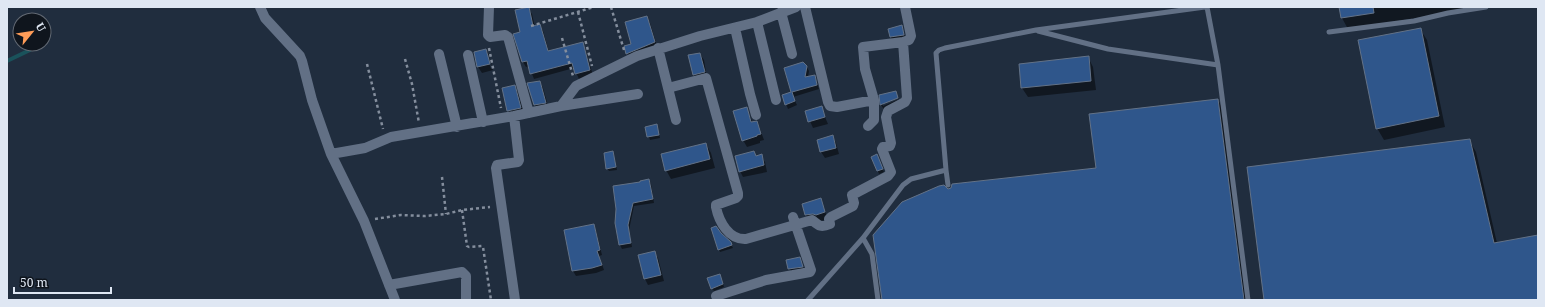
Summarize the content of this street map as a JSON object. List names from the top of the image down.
{
  "scale_bar": "50 m",
  "north": "top right"
}
